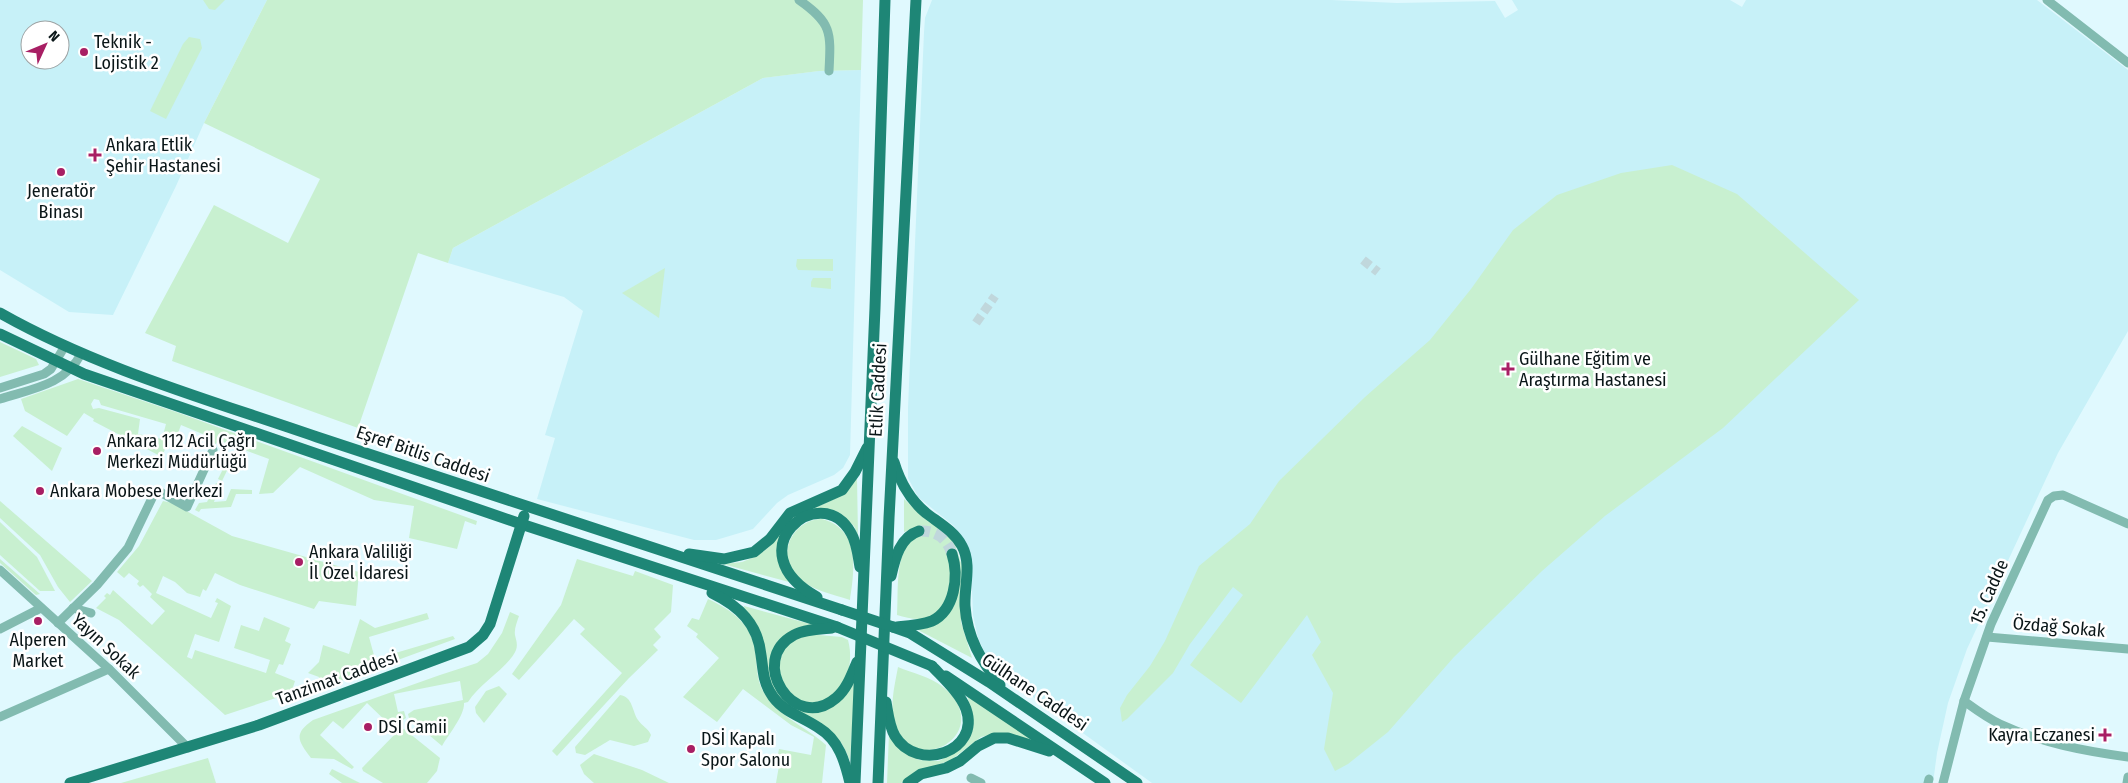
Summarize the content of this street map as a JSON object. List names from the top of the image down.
{
  "streets": {
    "main road": [
      "Etlik Caddesi",
      "Eşref Bitlis Caddesi",
      "Tanzimat Caddesi",
      "Gülhane Caddesi"
    ],
    "street": ["15. Cadde", "Özdağ Sokak", "Yayın Sokak"]
  },
  "crossings": [
    ["Eşref Bitlis Caddesi", "Tanzimat Caddesi"],
    ["Eşref Bitlis Caddesi", "Gülhane Caddesi"],
    ["15. Cadde", "Özdağ Sokak"],
    ["Yayın Sokak", "Tanzimat Caddesi"]
  ],
  "places": {
    "other": [
      "Teknik - Lojistik 2",
      "Jeneratör Binası",
      "Ankara 112 Acil Çağrı Merkezi Müdürlüğü",
      "Ankara Mobese Merkezi",
      "Ankara Valiliği İl Özel İdaresi",
      "Alperen Market",
      "DSİ Camii",
      "DSİ Kapalı Spor Salonu"
    ],
    "health": ["Ankara Etlik Şehir Hastanesi", "Gülhane Eğitim ve Araştırma Hastanesi", "Kayra Eczanesi"]
  },
  "north": "top right"
}
